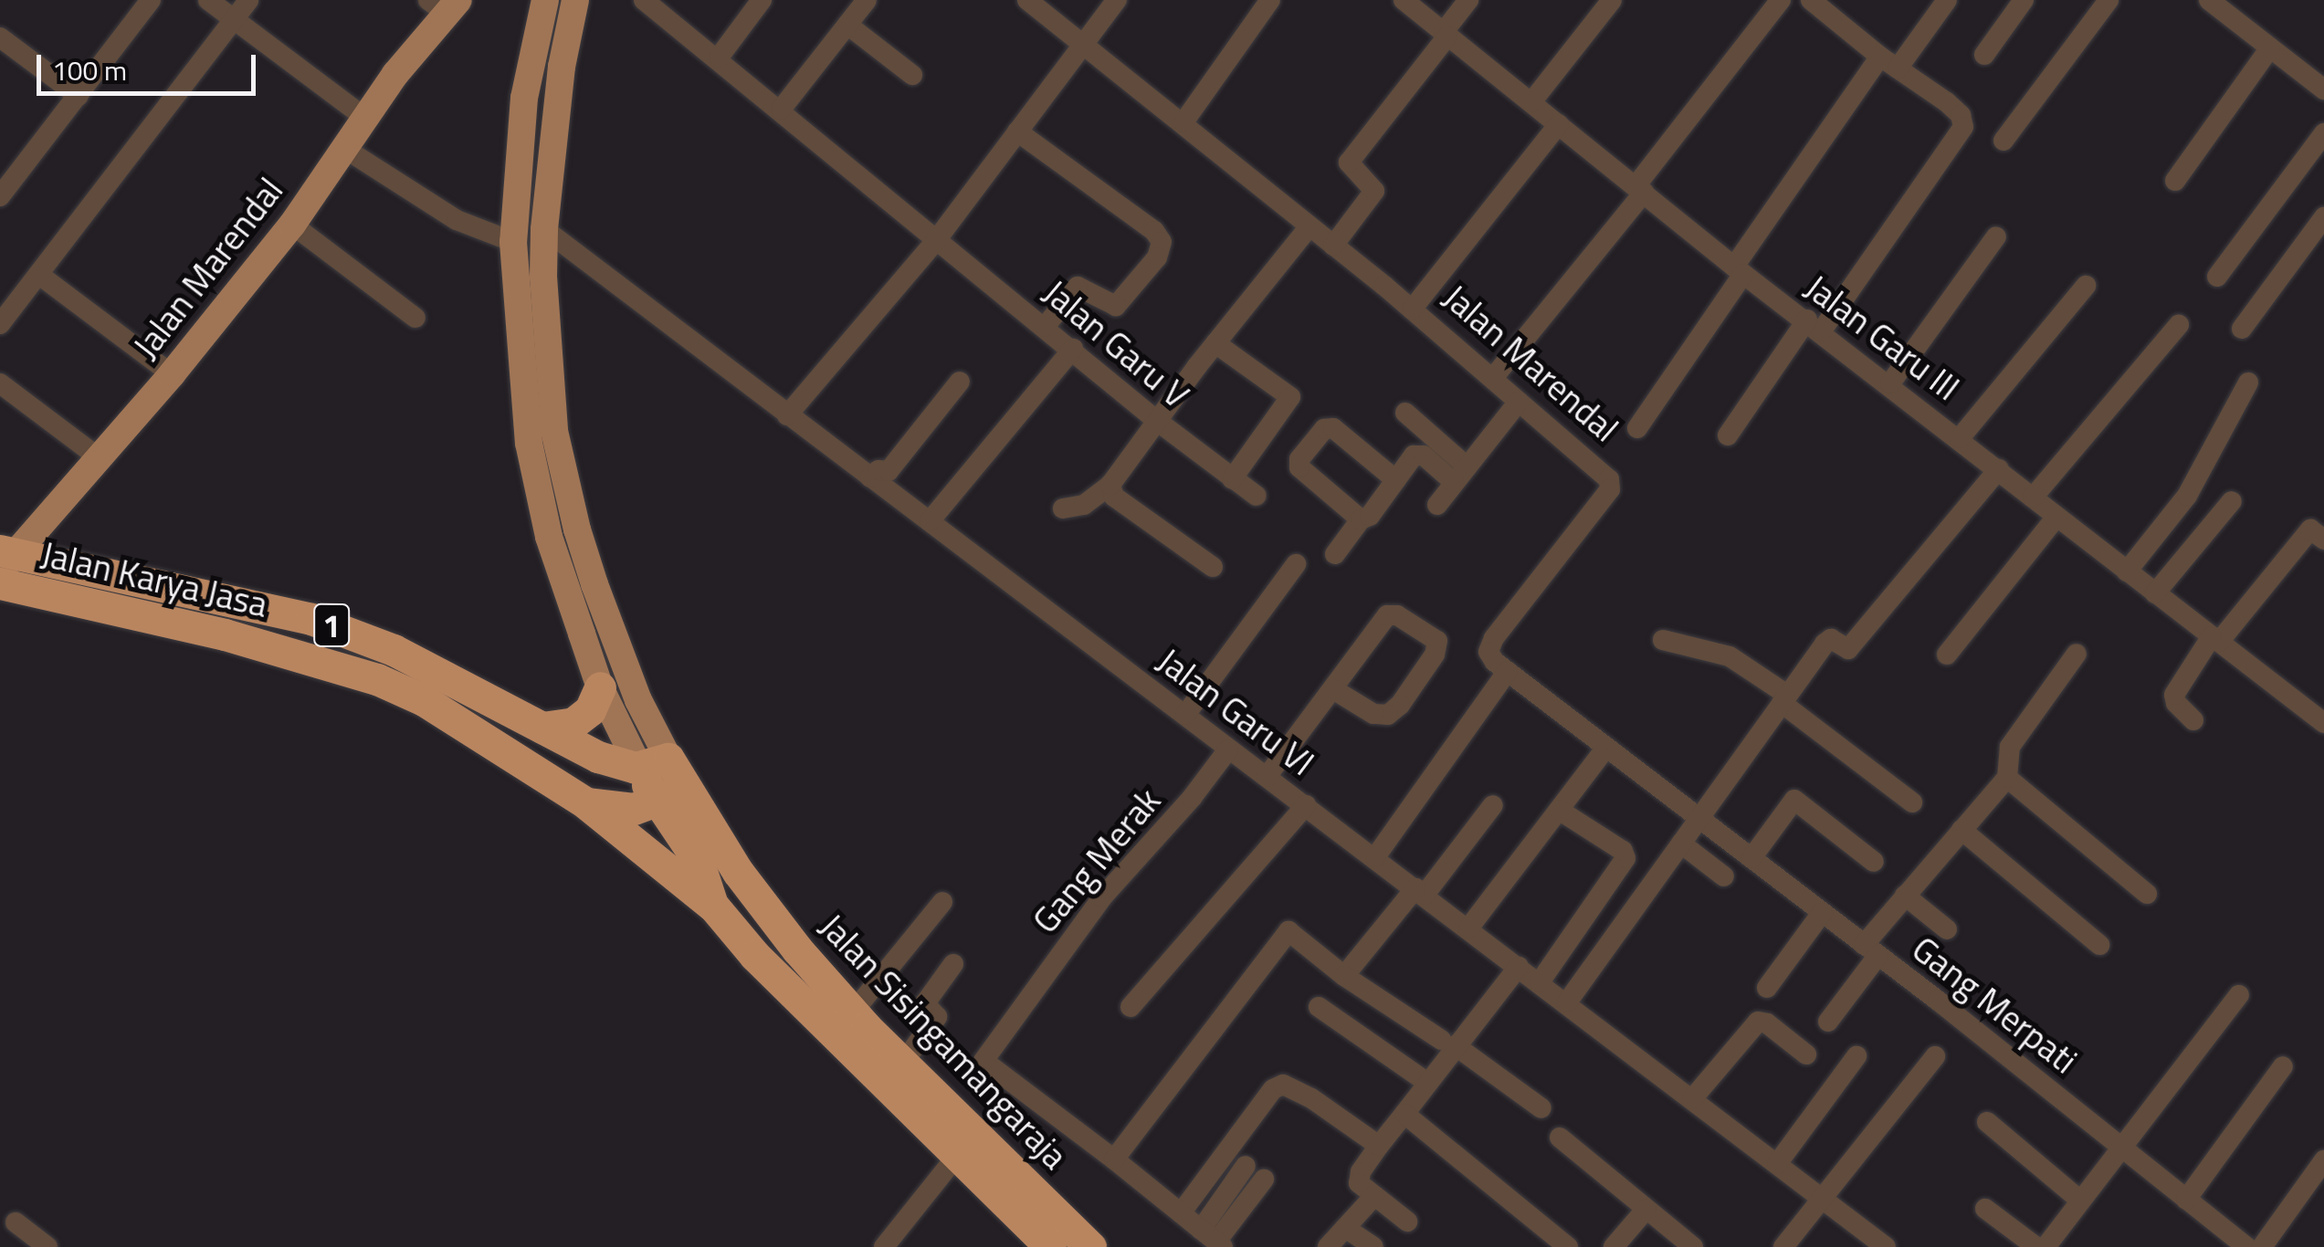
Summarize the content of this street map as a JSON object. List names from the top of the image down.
{
  "streets": {
    "highway": ["Jalan Karya Jasa", "1", "Jalan Sisingamangaraja"],
    "main road": ["Jalan Marendal"],
    "street": [
      "Jalan Garu III",
      "Jalan Garu V",
      "Jalan Garu VI",
      "Gang Merak",
      "Gang Merpati"
    ]
  },
  "crossings": [
    ["Jalan Marendal", "Jalan Karya Jasa"],
    ["Jalan Karya Jasa", "Jalan Sisingamangaraja"],
    ["Jalan Garu VI", "Gang Merak"],
    ["Jalan Garu VI", "Jalan Sisingamangaraja"]
  ],
  "scale_bar": "100 m"
}
